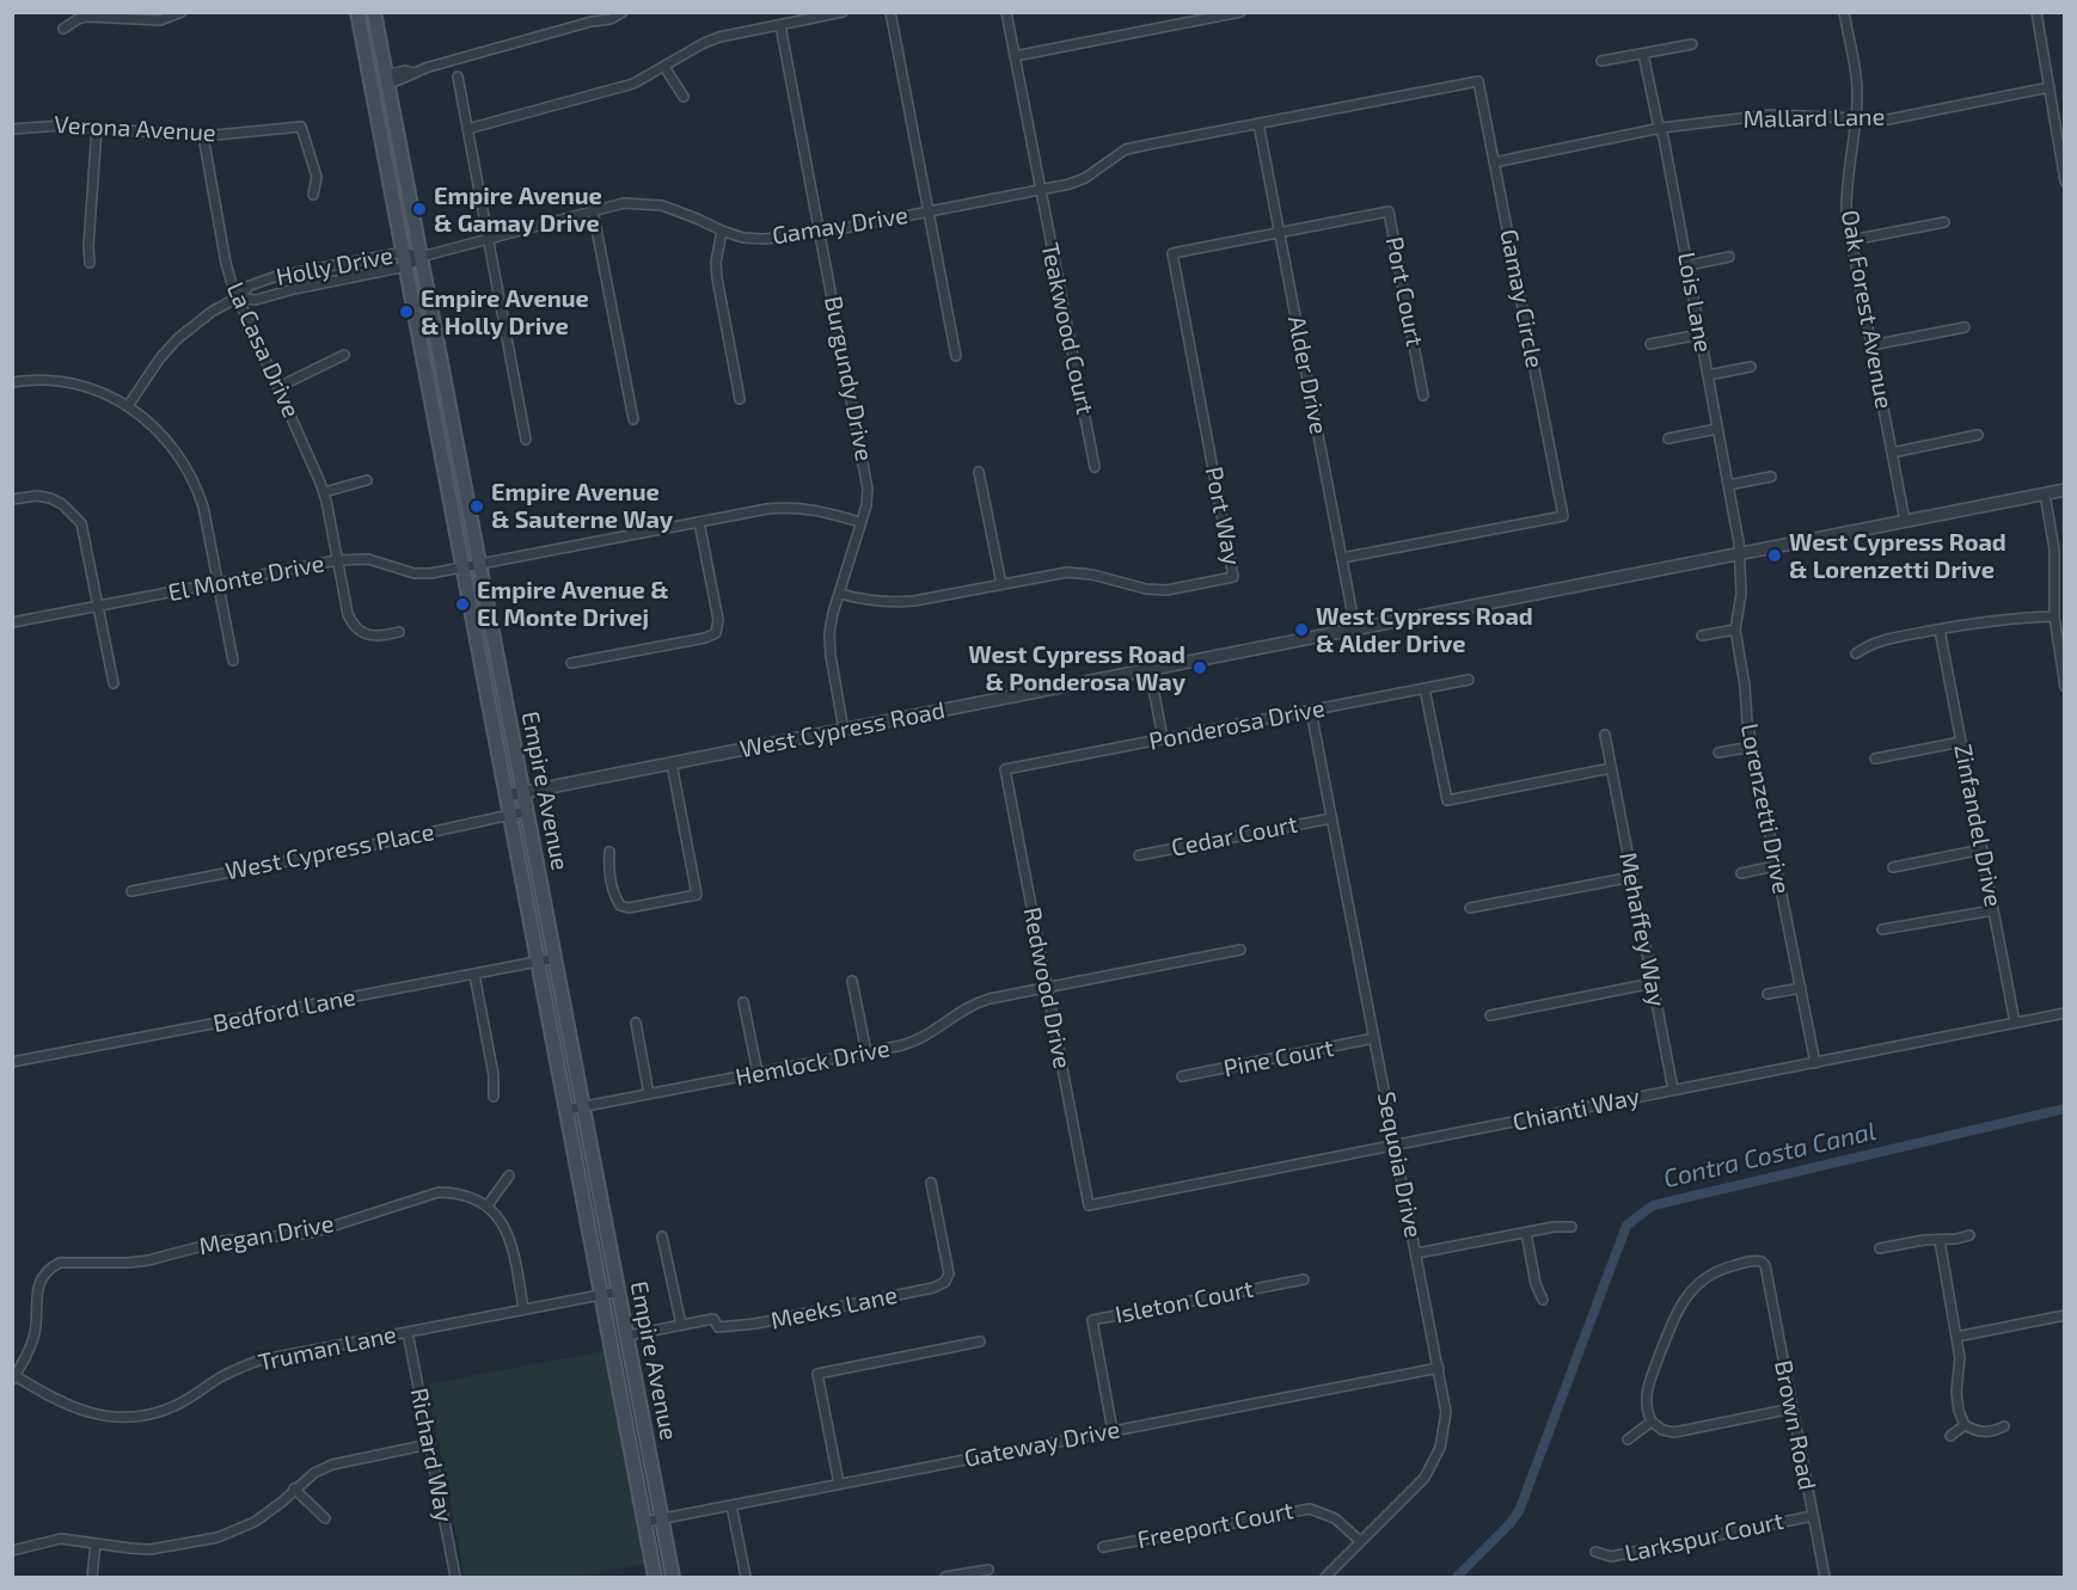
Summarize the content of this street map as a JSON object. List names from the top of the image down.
{
  "streets": {
    "main road": ["Empire Avenue"],
    "street": [
      "Mallard Lane",
      "Verona Avenue",
      "Gamay Drive",
      "Holly Drive",
      "Port Court",
      "Gamay Circle",
      "Lois Lane",
      "Oak Forest Avenue",
      "Teakwood Court",
      "La Casa Drive",
      "Alder Drive",
      "Burgundy Drive",
      "Port Way",
      "El Monte Drive",
      "Ponderosa Drive",
      "West Cypress Road",
      "Lorenzetti Drive",
      "Zinfandel Drive",
      "Cedar Court",
      "West Cypress Place",
      "Mehaffey Way",
      "Redwood Drive",
      "Bedford Lane",
      "Pine Court",
      "Hemlock Drive",
      "Chianti Way",
      "Sequoia Drive",
      "Megan Drive",
      "Isleton Court",
      "Meeks Lane",
      "Truman Lane",
      "Brown Road",
      "Gateway Drive",
      "Richard Way",
      "Freeport Court",
      "Larkspur Court"
    ]
  },
  "crossings": [
    ["Mallard Lane", "Gamay Circle"],
    ["Mallard Lane", "Lois Lane"],
    ["Mallard Lane", "Oak Forest Avenue"],
    ["Verona Avenue", "La Casa Drive"],
    ["Gamay Drive", "Holly Drive"],
    ["Gamay Drive", "Gamay Circle"],
    ["Gamay Drive", "Teakwood Court"],
    ["Gamay Drive", "Alder Drive"],
    ["Gamay Drive", "Burgundy Drive"],
    ["Gamay Drive", "Empire Avenue"],
    ["Holly Drive", "La Casa Drive"],
    ["Holly Drive", "Empire Avenue"],
    ["Port Court", "Alder Drive"],
    ["Port Court", "Port Way"],
    ["Gamay Circle", "Alder Drive"],
    ["Lois Lane", "West Cypress Road"],
    ["Lois Lane", "Lorenzetti Drive"],
    ["Oak Forest Avenue", "West Cypress Road"],
    ["La Casa Drive", "El Monte Drive"],
    ["Alder Drive", "Port Way"],
    ["Alder Drive", "West Cypress Road"],
    ["Burgundy Drive", "Port Way"],
    ["Burgundy Drive", "El Monte Drive"],
    ["Burgundy Drive", "West Cypress Road"],
    ["El Monte Drive", "Empire Avenue"],
    ["Ponderosa Drive", "Redwood Drive"],
    ["Ponderosa Drive", "Sequoia Drive"],
    ["West Cypress Road", "Empire Avenue"],
    ["West Cypress Road", "Lorenzetti Drive"],
    ["Empire Avenue", "West Cypress Place"],
    ["Empire Avenue", "Bedford Lane"],
    ["Empire Avenue", "Hemlock Drive"],
    ["Empire Avenue", "Meeks Lane"],
    ["Empire Avenue", "Truman Lane"],
    ["Empire Avenue", "Gateway Drive"],
    ["Lorenzetti Drive", "Chianti Way"],
    ["Zinfandel Drive", "Chianti Way"],
    ["Cedar Court", "Sequoia Drive"],
    ["Mehaffey Way", "Chianti Way"],
    ["Redwood Drive", "Hemlock Drive"],
    ["Redwood Drive", "Chianti Way"],
    ["Pine Court", "Sequoia Drive"],
    ["Chianti Way", "Sequoia Drive"],
    ["Sequoia Drive", "Gateway Drive"],
    ["Sequoia Drive", "Freeport Court"],
    ["Megan Drive", "Truman Lane"],
    ["Isleton Court", "Gateway Drive"],
    ["Truman Lane", "Richard Way"],
    ["Brown Road", "Larkspur Court"]
  ],
  "water": ["Contra Costa Canal"],
  "places": [
    "Empire Avenue & Gamay Drive",
    "Empire Avenue & Holly Drive",
    "Empire Avenue & Sauterne Way",
    "West Cypress Road & Lorenzetti Drive",
    "Empire Avenue & El Monte Drivej",
    "West Cypress Road & Alder Drive",
    "West Cypress Road & Ponderosa Way"
  ]
}
